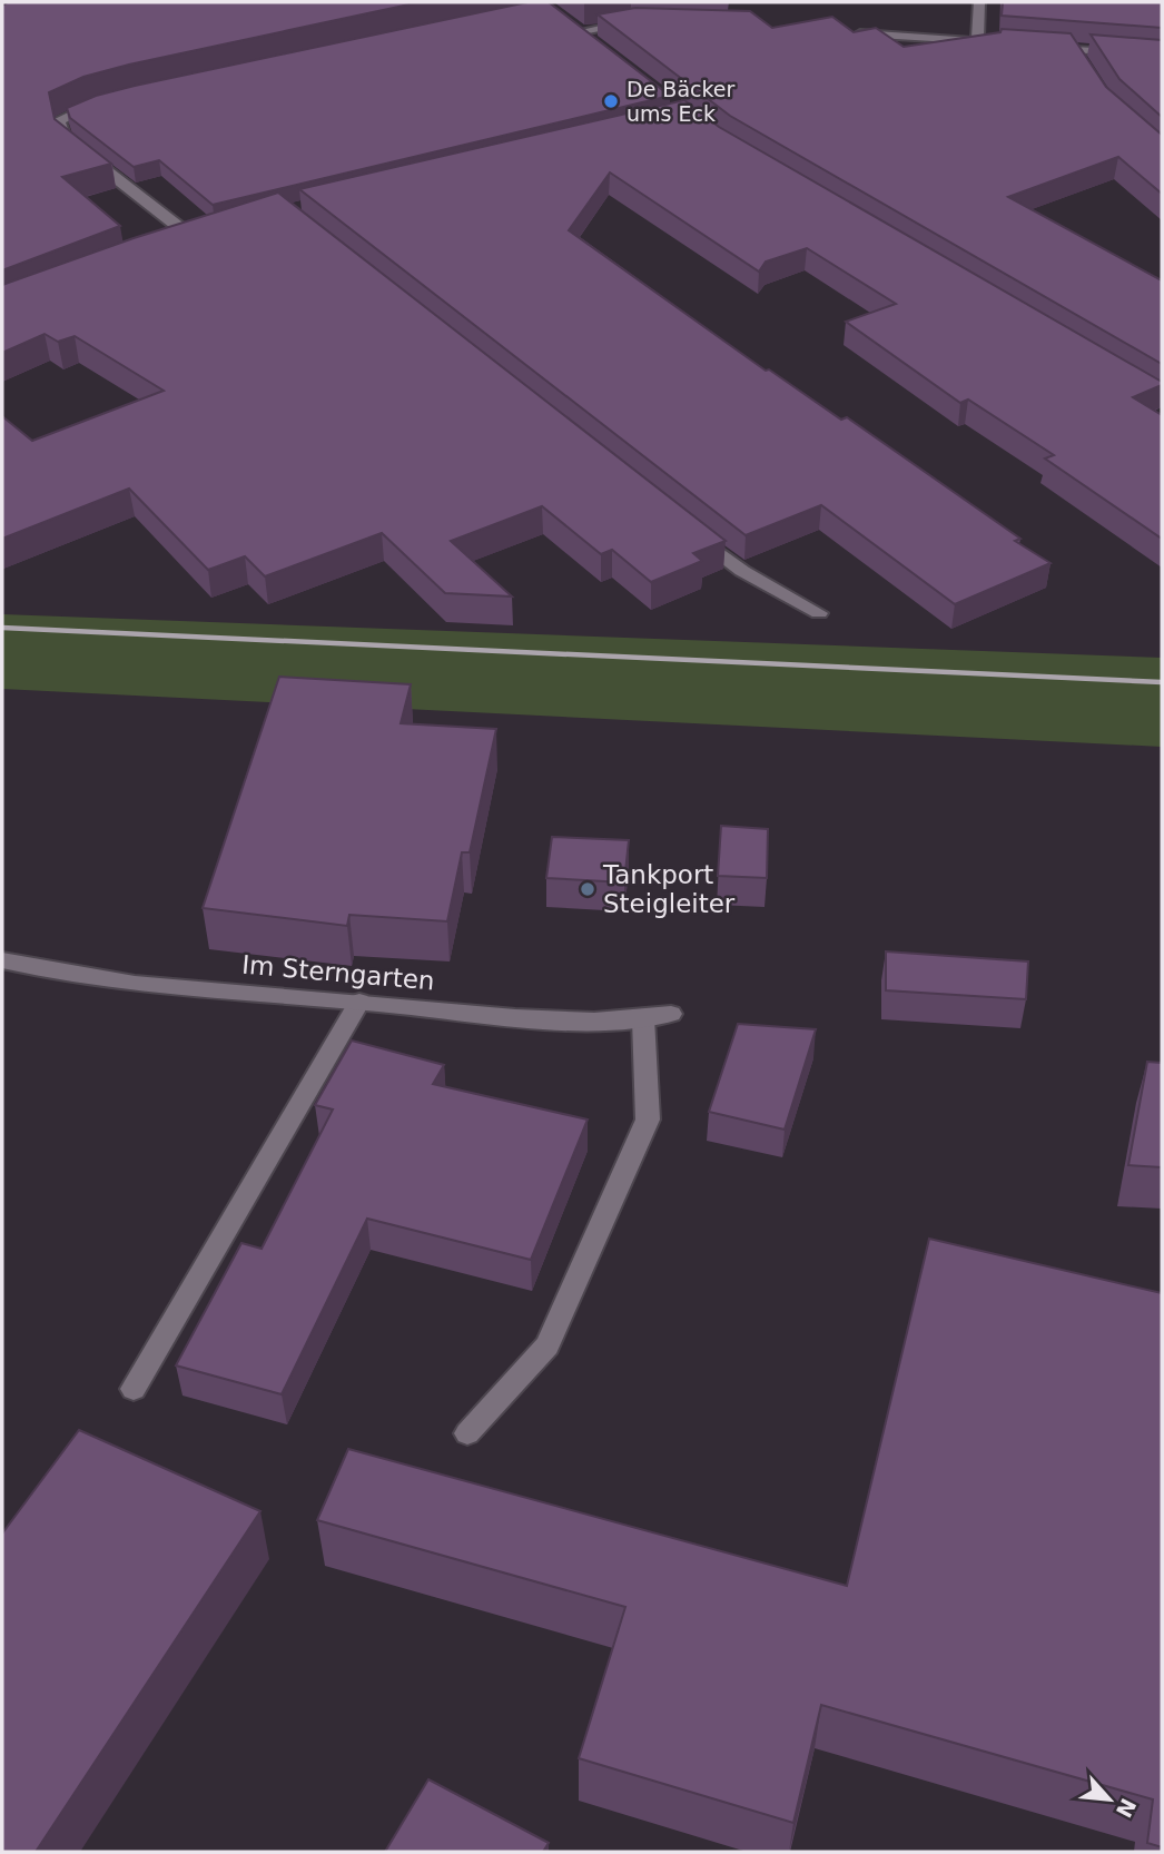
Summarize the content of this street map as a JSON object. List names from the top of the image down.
{
  "streets": {
    "street": ["Im Sterngarten"]
  },
  "places": ["De Bäcker ums Eck", "Tankport Steigleiter"],
  "north": "bottom right"
}
